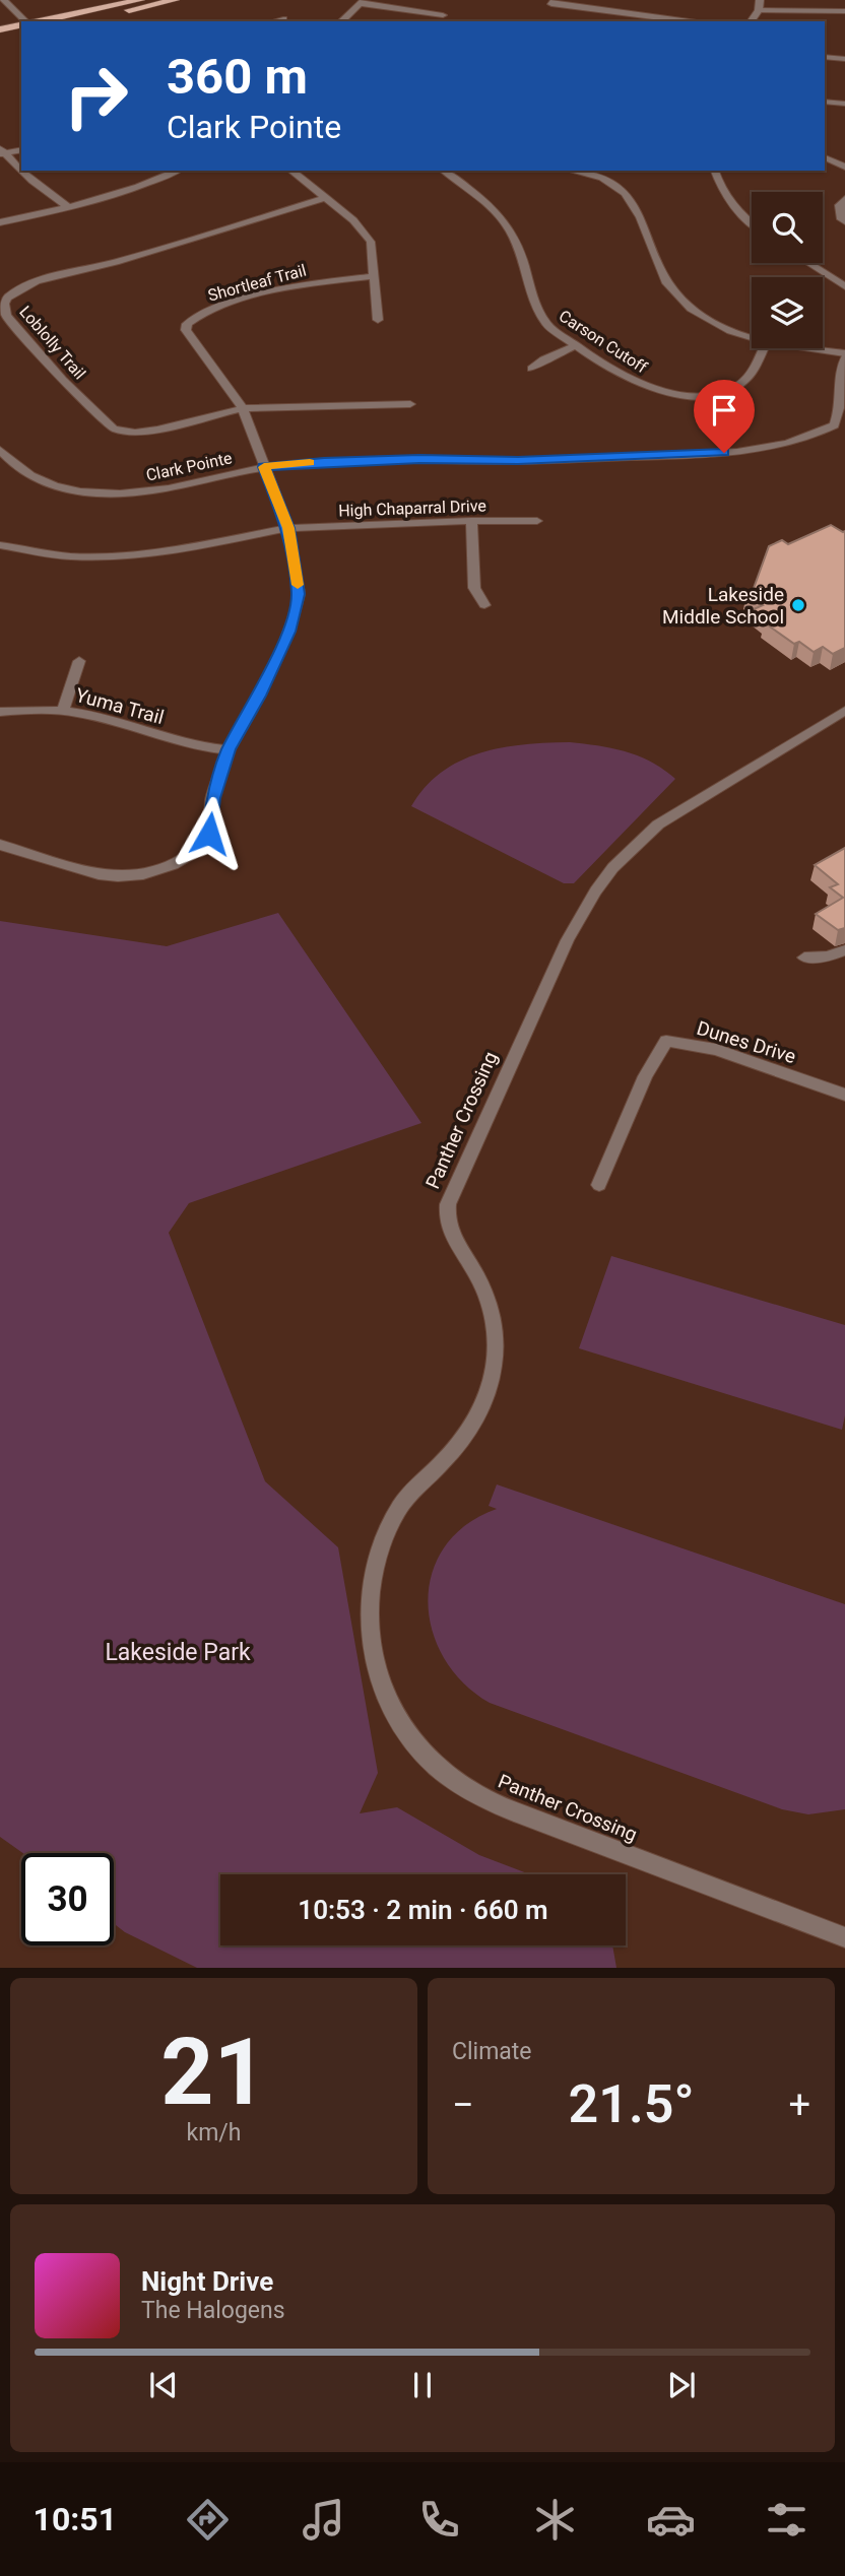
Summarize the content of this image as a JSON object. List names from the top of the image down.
{
  "streets": {
    "street": [
      "Shortleaf Trail",
      "Carson Cutoff",
      "Loblolly Trail",
      "Clark Pointe",
      "High Chaparral Drive",
      "Yuma Trail",
      "Dunes Drive",
      "Panther Crossing"
    ]
  },
  "crossings": [
    ["Shortleaf Trail", "Loblolly Trail"],
    ["Shortleaf Trail", "Clark Pointe"]
  ],
  "parks": ["Lakeside Park"],
  "places": ["Lakeside Middle School"],
  "page": {
    "turn": ["360 m", "Clark Pointe"],
    "limit": "30",
    "trip": "10:53 · 2 min · 660 m",
    "tile": [
      ["21", "km/h"],
      "Climate"
    ],
    "heat": ["−", "21.5°", "+"],
    "song": ["Night Drive", "The Halogens"],
    "tabs": "10:51"
  }
}
